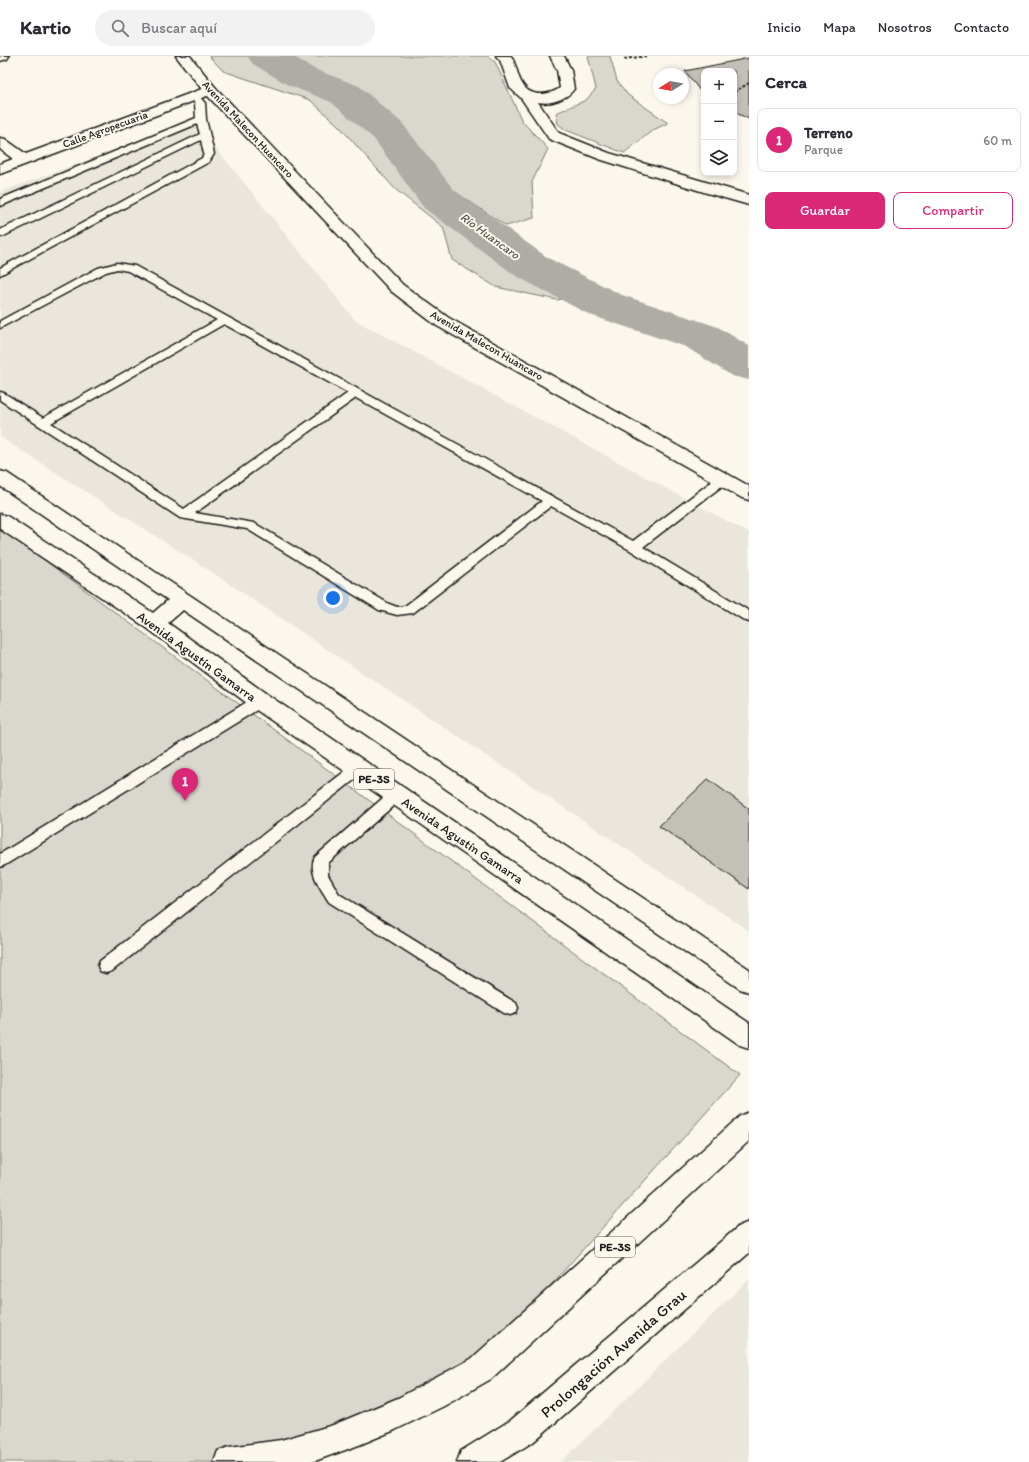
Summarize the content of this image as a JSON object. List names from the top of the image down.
{
  "streets": {
    "main road": [
      "Calle Agropecuaria",
      "Avenida Malecon Huancaro",
      "Avenida Agustín Gamarra",
      "PE-3S",
      "Prolongación Avenida Grau"
    ]
  },
  "crossings": [
    ["Calle Agropecuaria", "Avenida Malecon Huancaro"]
  ],
  "water": ["Río Huancaro"],
  "north": "left",
  "page": {
    "header": "Kartio",
    "search": "Buscar aquí",
    "nav": [
      "Inicio",
      "Mapa",
      "Nosotros",
      "Contacto"
    ],
    "heading": "Cerca",
    "map_buttons": ["+", "−"],
    "list": [
      {
        "mark": "1",
        "name": "Terreno",
        "note": "Parque",
        "value": "60 m"
      }
    ],
    "buttons": ["Guardar", "Compartir"],
    "pins": "1"
  }
}
